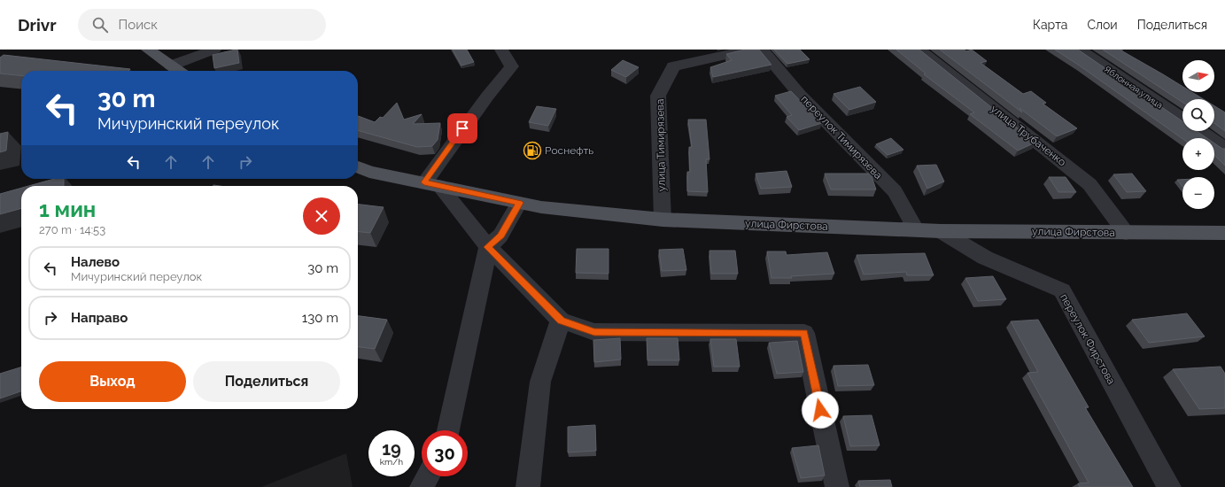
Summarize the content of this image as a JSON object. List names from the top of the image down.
{
  "streets": {
    "main road": ["улица Фирстова"],
    "street": [
      "Яблонная улица",
      "улица Трубаченко",
      "переулок Тимирязева",
      "улица Тимирязева",
      "переулок Фирстова"
    ]
  },
  "crossings": [
    ["улица Трубаченко", "улица Фирстова"],
    ["переулок Тимирязева", "улица Фирстова"],
    ["улица Тимирязева", "улица Фирстова"],
    ["улица Фирстова", "переулок Фирстова"]
  ],
  "places": {
    "fuel station": ["Роснефть"]
  },
  "north": "right",
  "page": {
    "header": "Drivr",
    "search": "Поиск",
    "nav": ["Карта", "Слои", "Поделиться"],
    "map_buttons": ["+", "−"],
    "turn": ["30 m", "Мичуринский переулок"],
    "heading": ["1 мин", "270 m · 14:53"],
    "list": [
      {
        "name": "Налево",
        "note": "Мичуринский переулок",
        "value": "30 m"
      },
      {
        "name": "Направо",
        "value": "130 m"
      }
    ],
    "buttons": ["Выход", "Поделиться"],
    "speed": "19 km/h",
    "limit": "30"
  }
}
